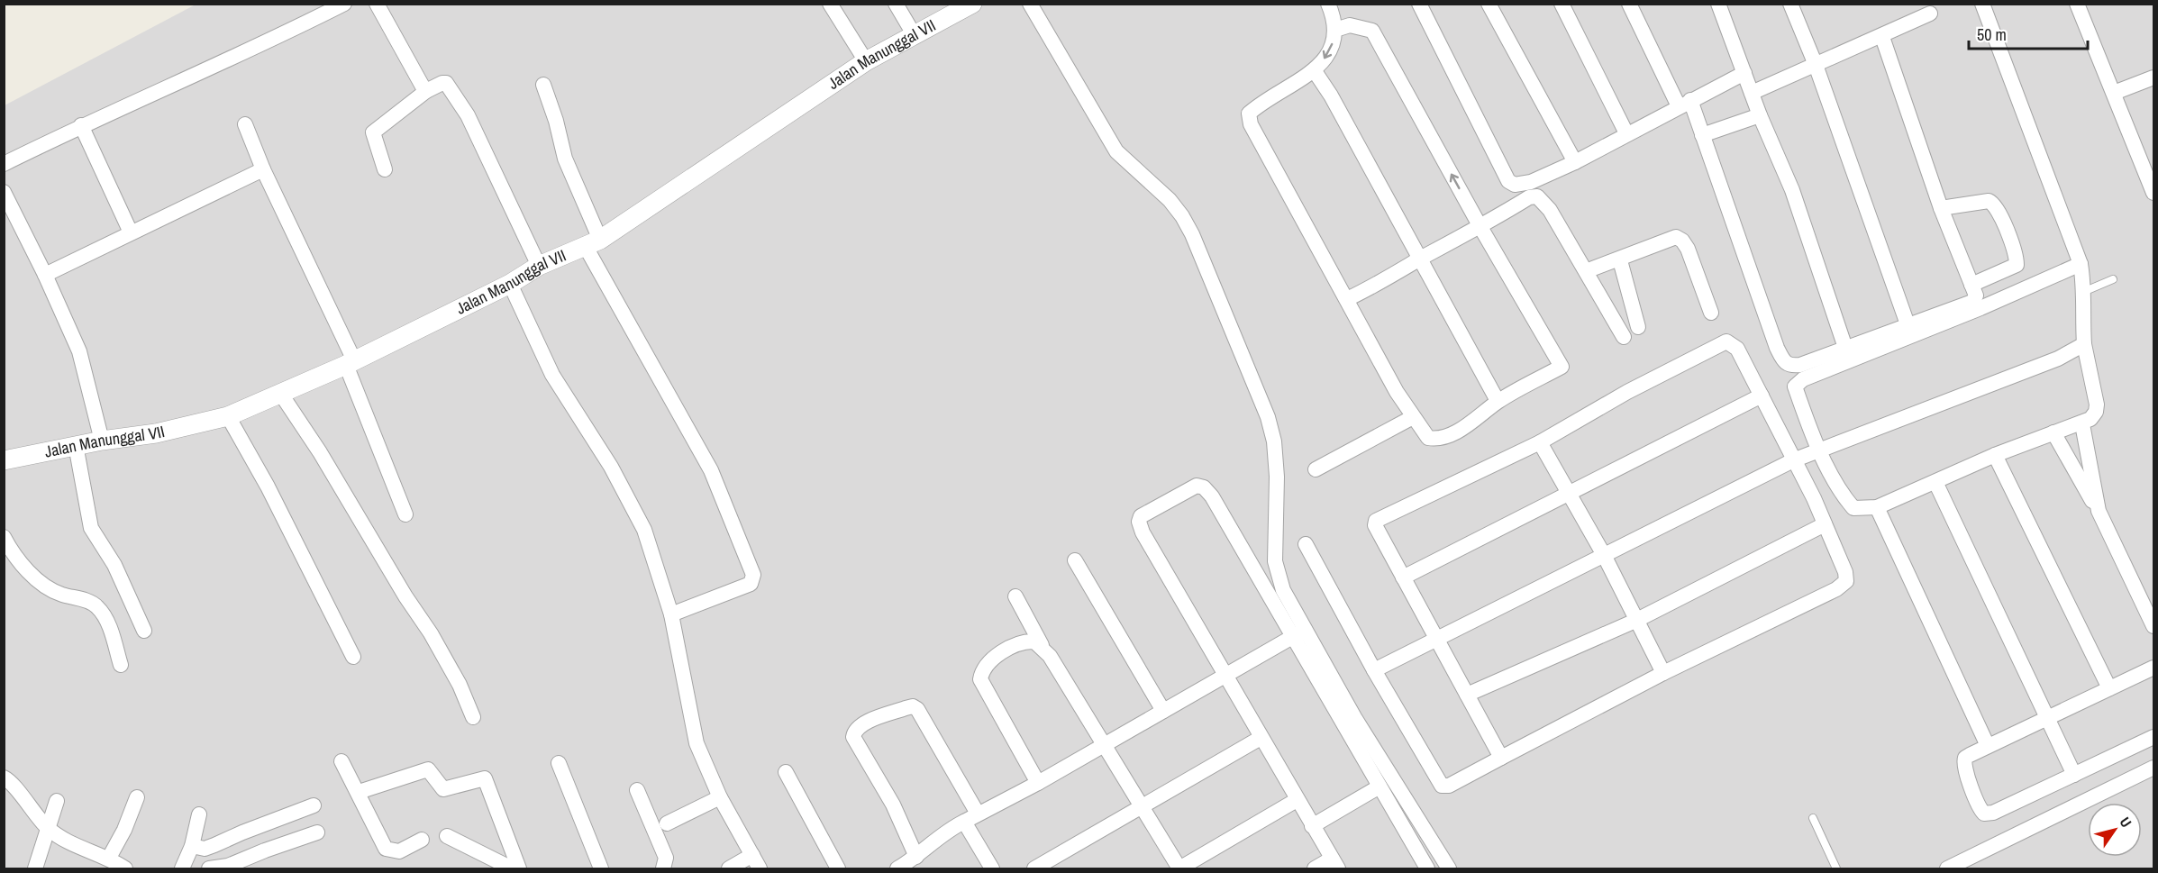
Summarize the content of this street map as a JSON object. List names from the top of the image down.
{
  "streets": {
    "street": ["Jalan Manunggal VII"]
  },
  "scale_bar": "50 m",
  "north": "top right"
}
